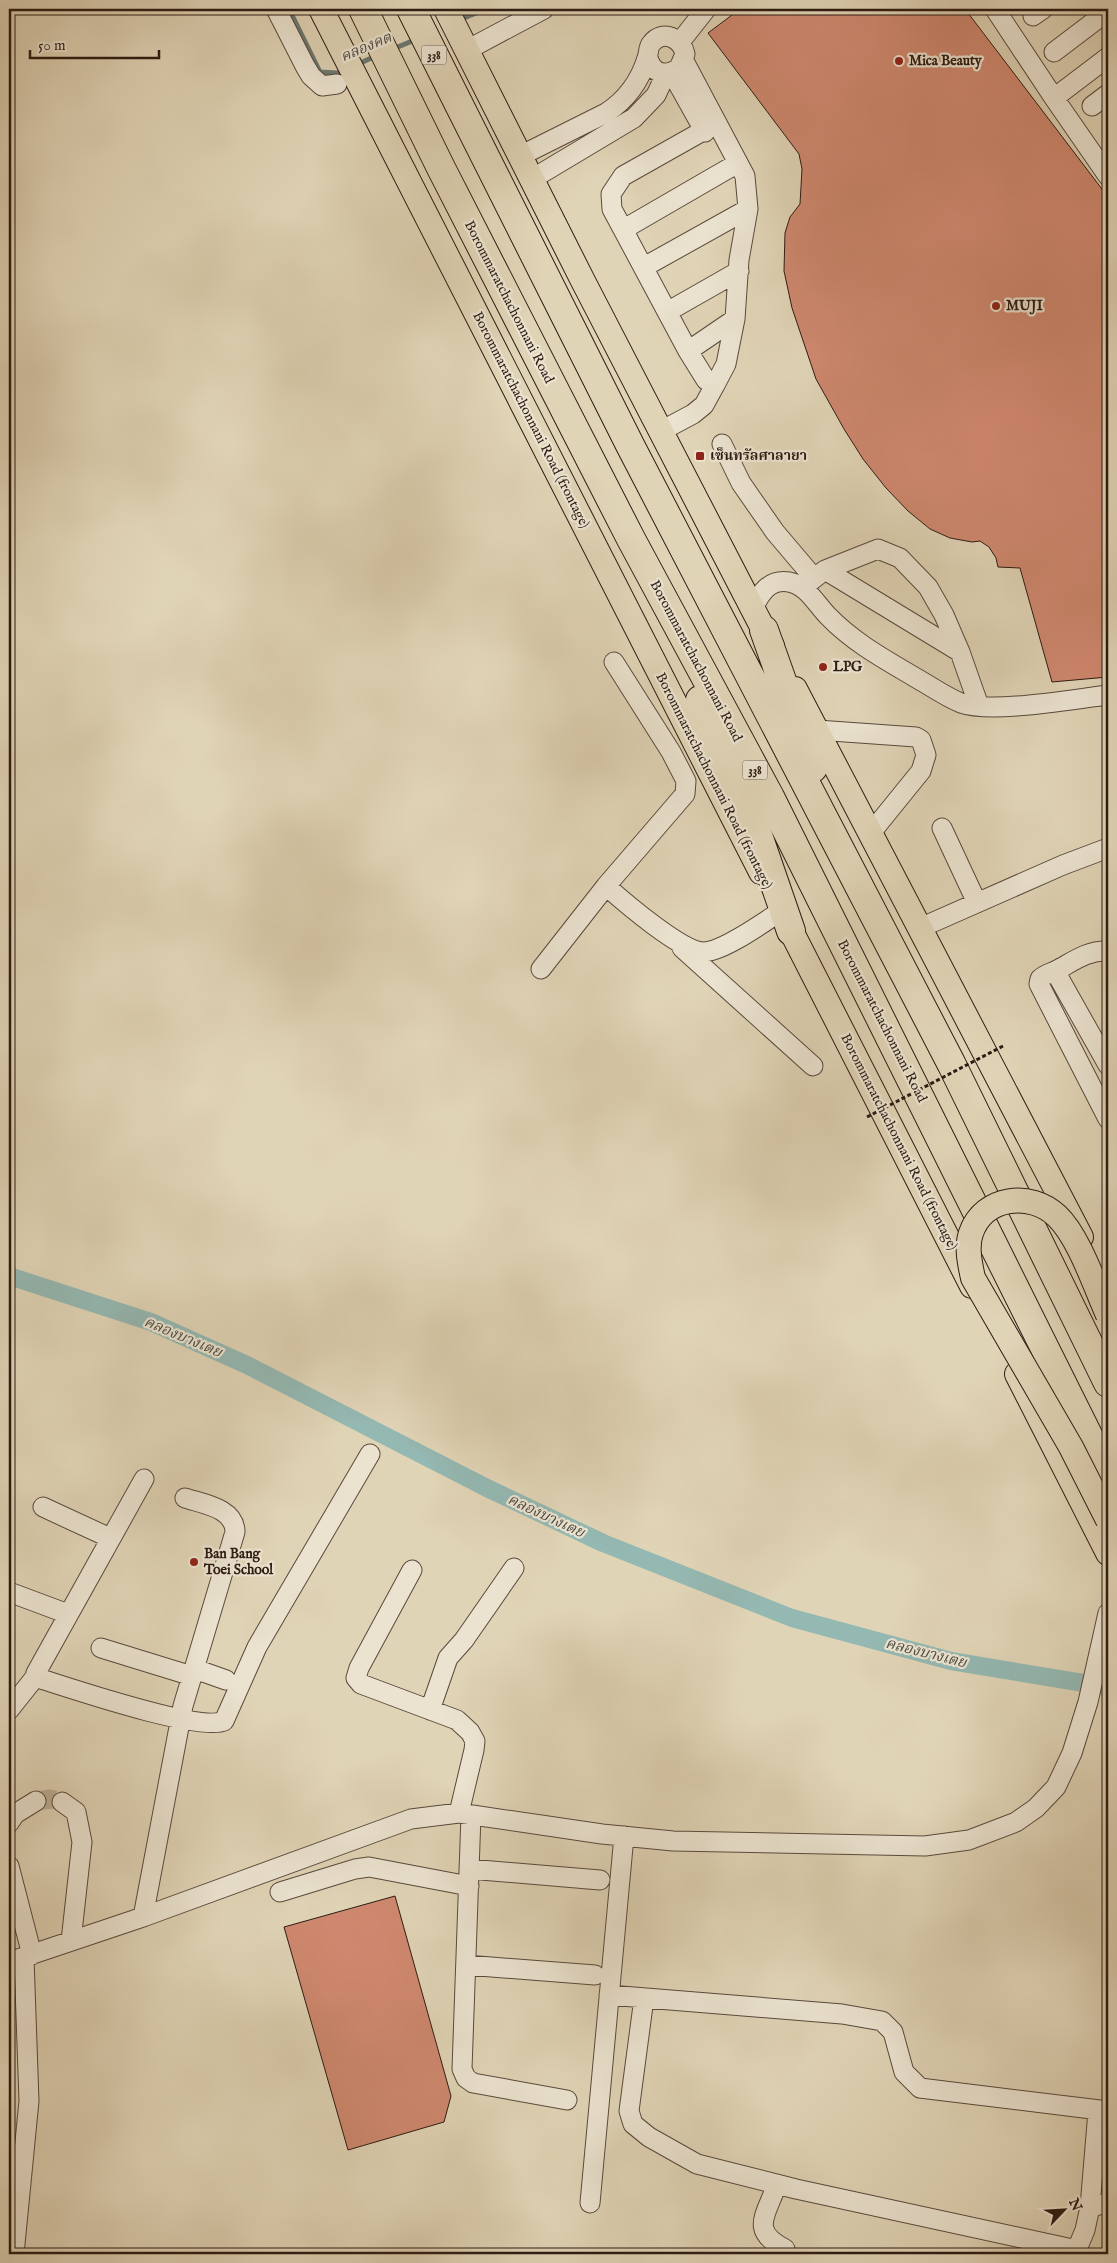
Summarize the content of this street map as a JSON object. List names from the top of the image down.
{
  "streets": {
    "highway": ["338", "Borommaratchachonnani Road"],
    "main road": ["Borommaratchachonnani Road (frontage)"]
  },
  "water": ["คลองคต", "คลองบางเตย"],
  "places": {
    "other": [
      "Mica Beauty",
      "MUJI",
      "LPG",
      "Ban Bang Toei School"
    ],
    "transit": ["เซ็นทรัลศาลายา"]
  },
  "scale_bar": "50 m",
  "north": "top right"
}
